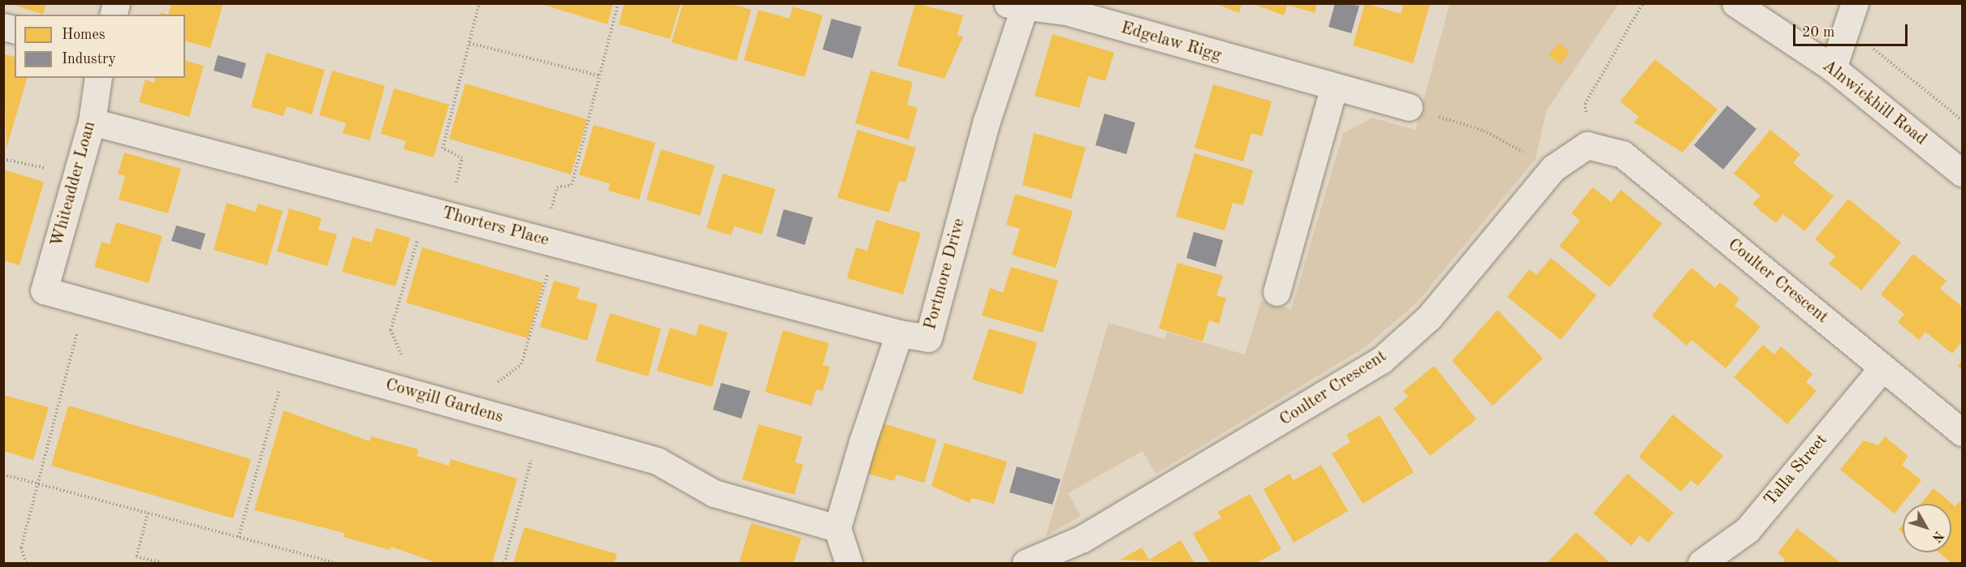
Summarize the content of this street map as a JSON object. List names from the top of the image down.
{
  "streets": {
    "street": [
      "Edgelaw Rigg",
      "Alnwickhill Road",
      "Whiteadder Loan",
      "Thorters Place",
      "Portmore Drive",
      "Coulter Crescent",
      "Cowgill Gardens",
      "Talla Street"
    ]
  },
  "crossings": [
    ["Edgelaw Rigg", "Portmore Drive"],
    ["Whiteadder Loan", "Thorters Place"],
    ["Whiteadder Loan", "Cowgill Gardens"],
    ["Thorters Place", "Portmore Drive"],
    ["Portmore Drive", "Cowgill Gardens"],
    ["Coulter Crescent", "Talla Street"]
  ],
  "legend": ["Homes", "Industry"],
  "scale_bar": "20 m",
  "north": "bottom right"
}
